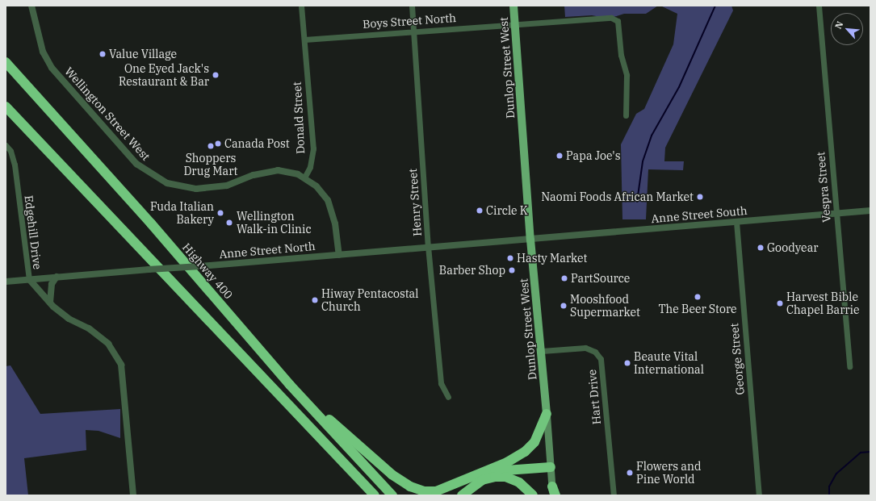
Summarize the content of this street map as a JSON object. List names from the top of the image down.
{
  "streets": {
    "highway": ["Highway 400"],
    "main road": ["Dunlop Street West"],
    "street": [
      "Boys Street North",
      "Wellington Street West",
      "Donald Street",
      "Vespra Street",
      "Henry Street",
      "Anne Street South",
      "Edgehill Drive",
      "Anne Street North",
      "George Street",
      "Hart Drive"
    ]
  },
  "crossings": [
    ["Boys Street North", "Dunlop Street West"],
    ["Boys Street North", "Donald Street"],
    ["Boys Street North", "Henry Street"],
    ["Dunlop Street West", "Anne Street South"],
    ["Dunlop Street West", "Anne Street North"],
    ["Dunlop Street West", "Hart Drive"],
    ["Wellington Street West", "Donald Street"],
    ["Vespra Street", "Anne Street South"],
    ["Henry Street", "Anne Street North"],
    ["Anne Street South", "Anne Street North"],
    ["Anne Street South", "George Street"],
    ["Edgehill Drive", "Anne Street North"]
  ],
  "places": [
    "Value Village",
    "One Eyed Jack's Restaurant & Bar",
    "Canada Post",
    "Shoppers Drug Mart",
    "Papa Joe's",
    "Naomi Foods African Market",
    "Circle K",
    "Fuda Italian Bakery",
    "Wellington Walk-in Clinic",
    "Goodyear",
    "Hasty Market",
    "Barber Shop",
    "PartSource",
    "The Beer Store",
    "Hiway Pentacostal Church",
    "Harvest Bible Chapel Barrie",
    "Mooshfood Supermarket",
    "Beaute Vital International",
    "Flowers and Pine World"
  ],
  "north": "top left"
}
